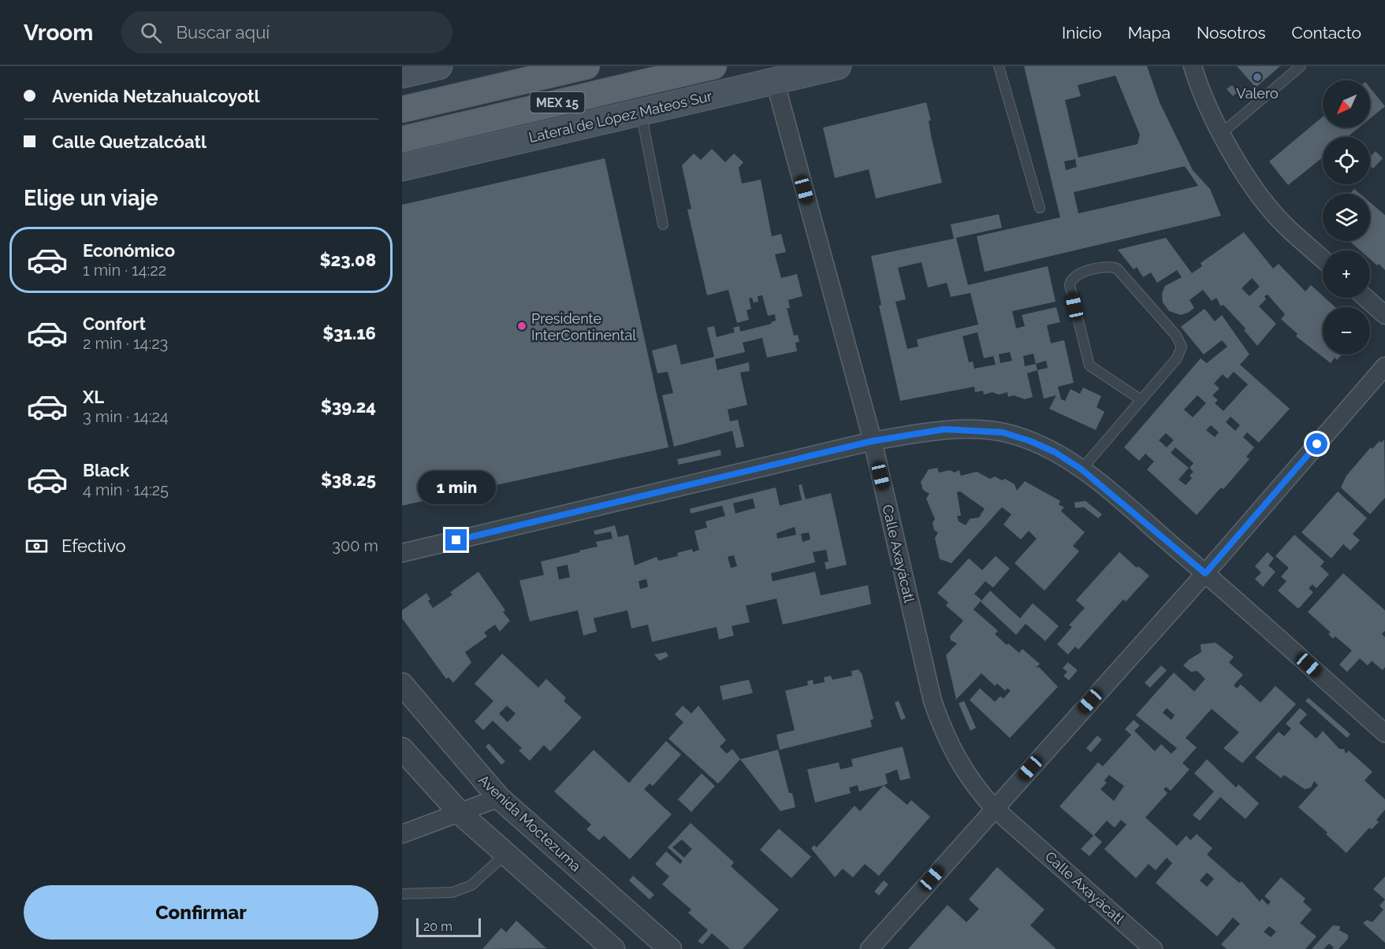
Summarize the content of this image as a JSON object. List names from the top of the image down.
{
  "streets": {
    "main road": ["MEX 15", "Lateral de López Mateos Sur"],
    "street": ["Calle Axayácatl", "Avenida Moctezuma"]
  },
  "crossings": [
    ["Lateral de López Mateos Sur", "Calle Axayácatl"]
  ],
  "places": ["Valero", "Presidente InterContinental"],
  "scale_bar": "20 m",
  "north": "bottom left",
  "page": {
    "header": "Vroom",
    "search": "Buscar aquí",
    "nav": [
      "Inicio",
      "Mapa",
      "Nosotros",
      "Contacto"
    ],
    "banner": ["Avenida Netzahualcoyotl", "Calle Quetzalcóatl"],
    "map_buttons": ["+", "−"],
    "heading": "Elige un viaje",
    "list": [
      {
        "name": "Económico",
        "note": "1 min · 14:22",
        "value": "$23.08"
      },
      {
        "name": "Confort",
        "note": "2 min · 14:23",
        "value": "$31.16"
      },
      {
        "name": "XL",
        "note": "3 min · 14:24",
        "value": "$39.24"
      },
      {
        "name": "Black",
        "note": "4 min · 14:25",
        "value": "$38.25"
      }
    ],
    "bubble": "1 min",
    "pay": ["Efectivo", "300 m"],
    "buttons": "Confirmar",
    "scale": "20 m"
  }
}
